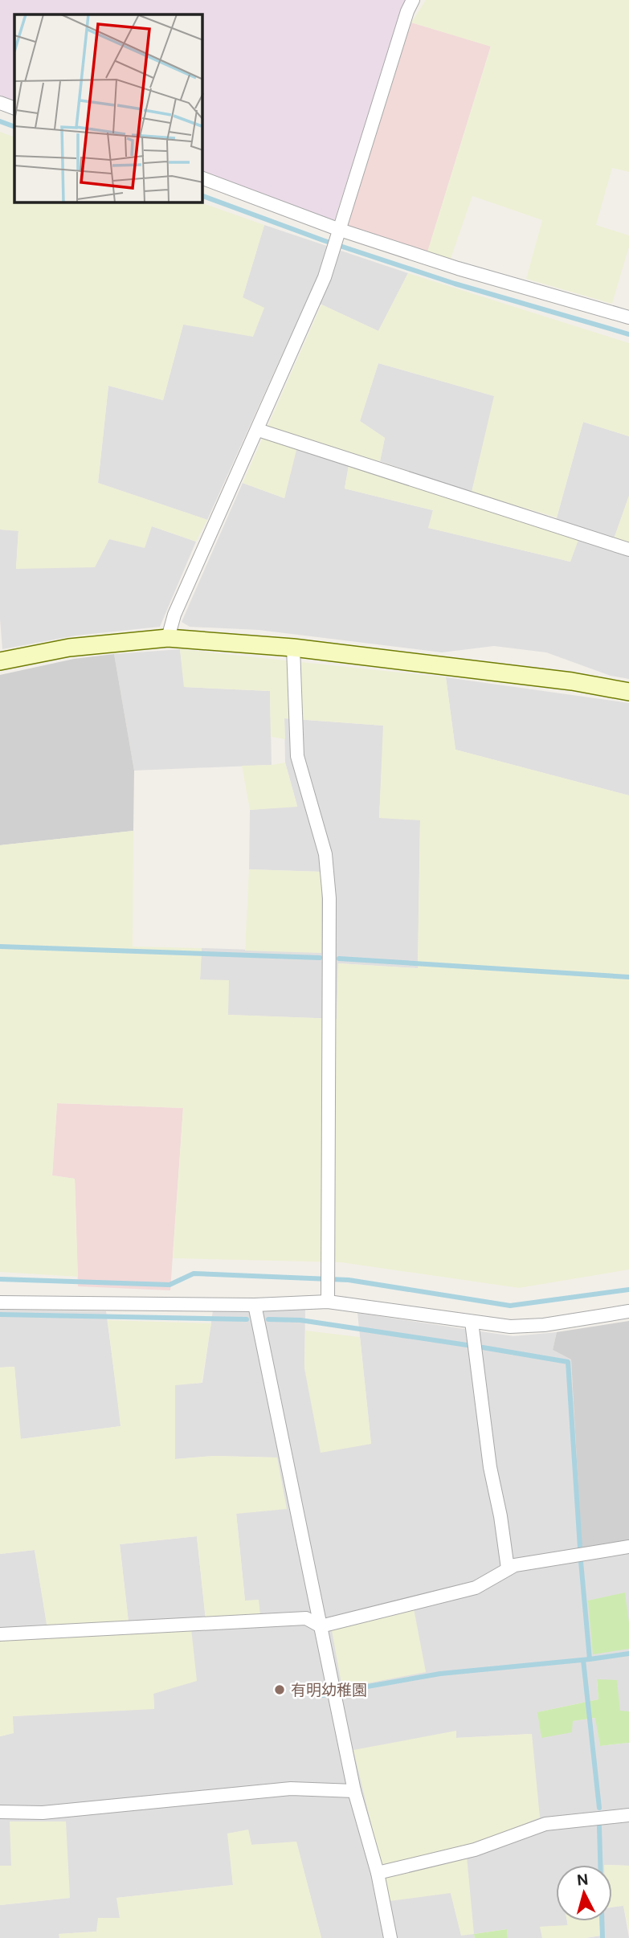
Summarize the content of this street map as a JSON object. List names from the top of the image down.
{
  "places": ["有明幼稚園"],
  "north": "top"
}
